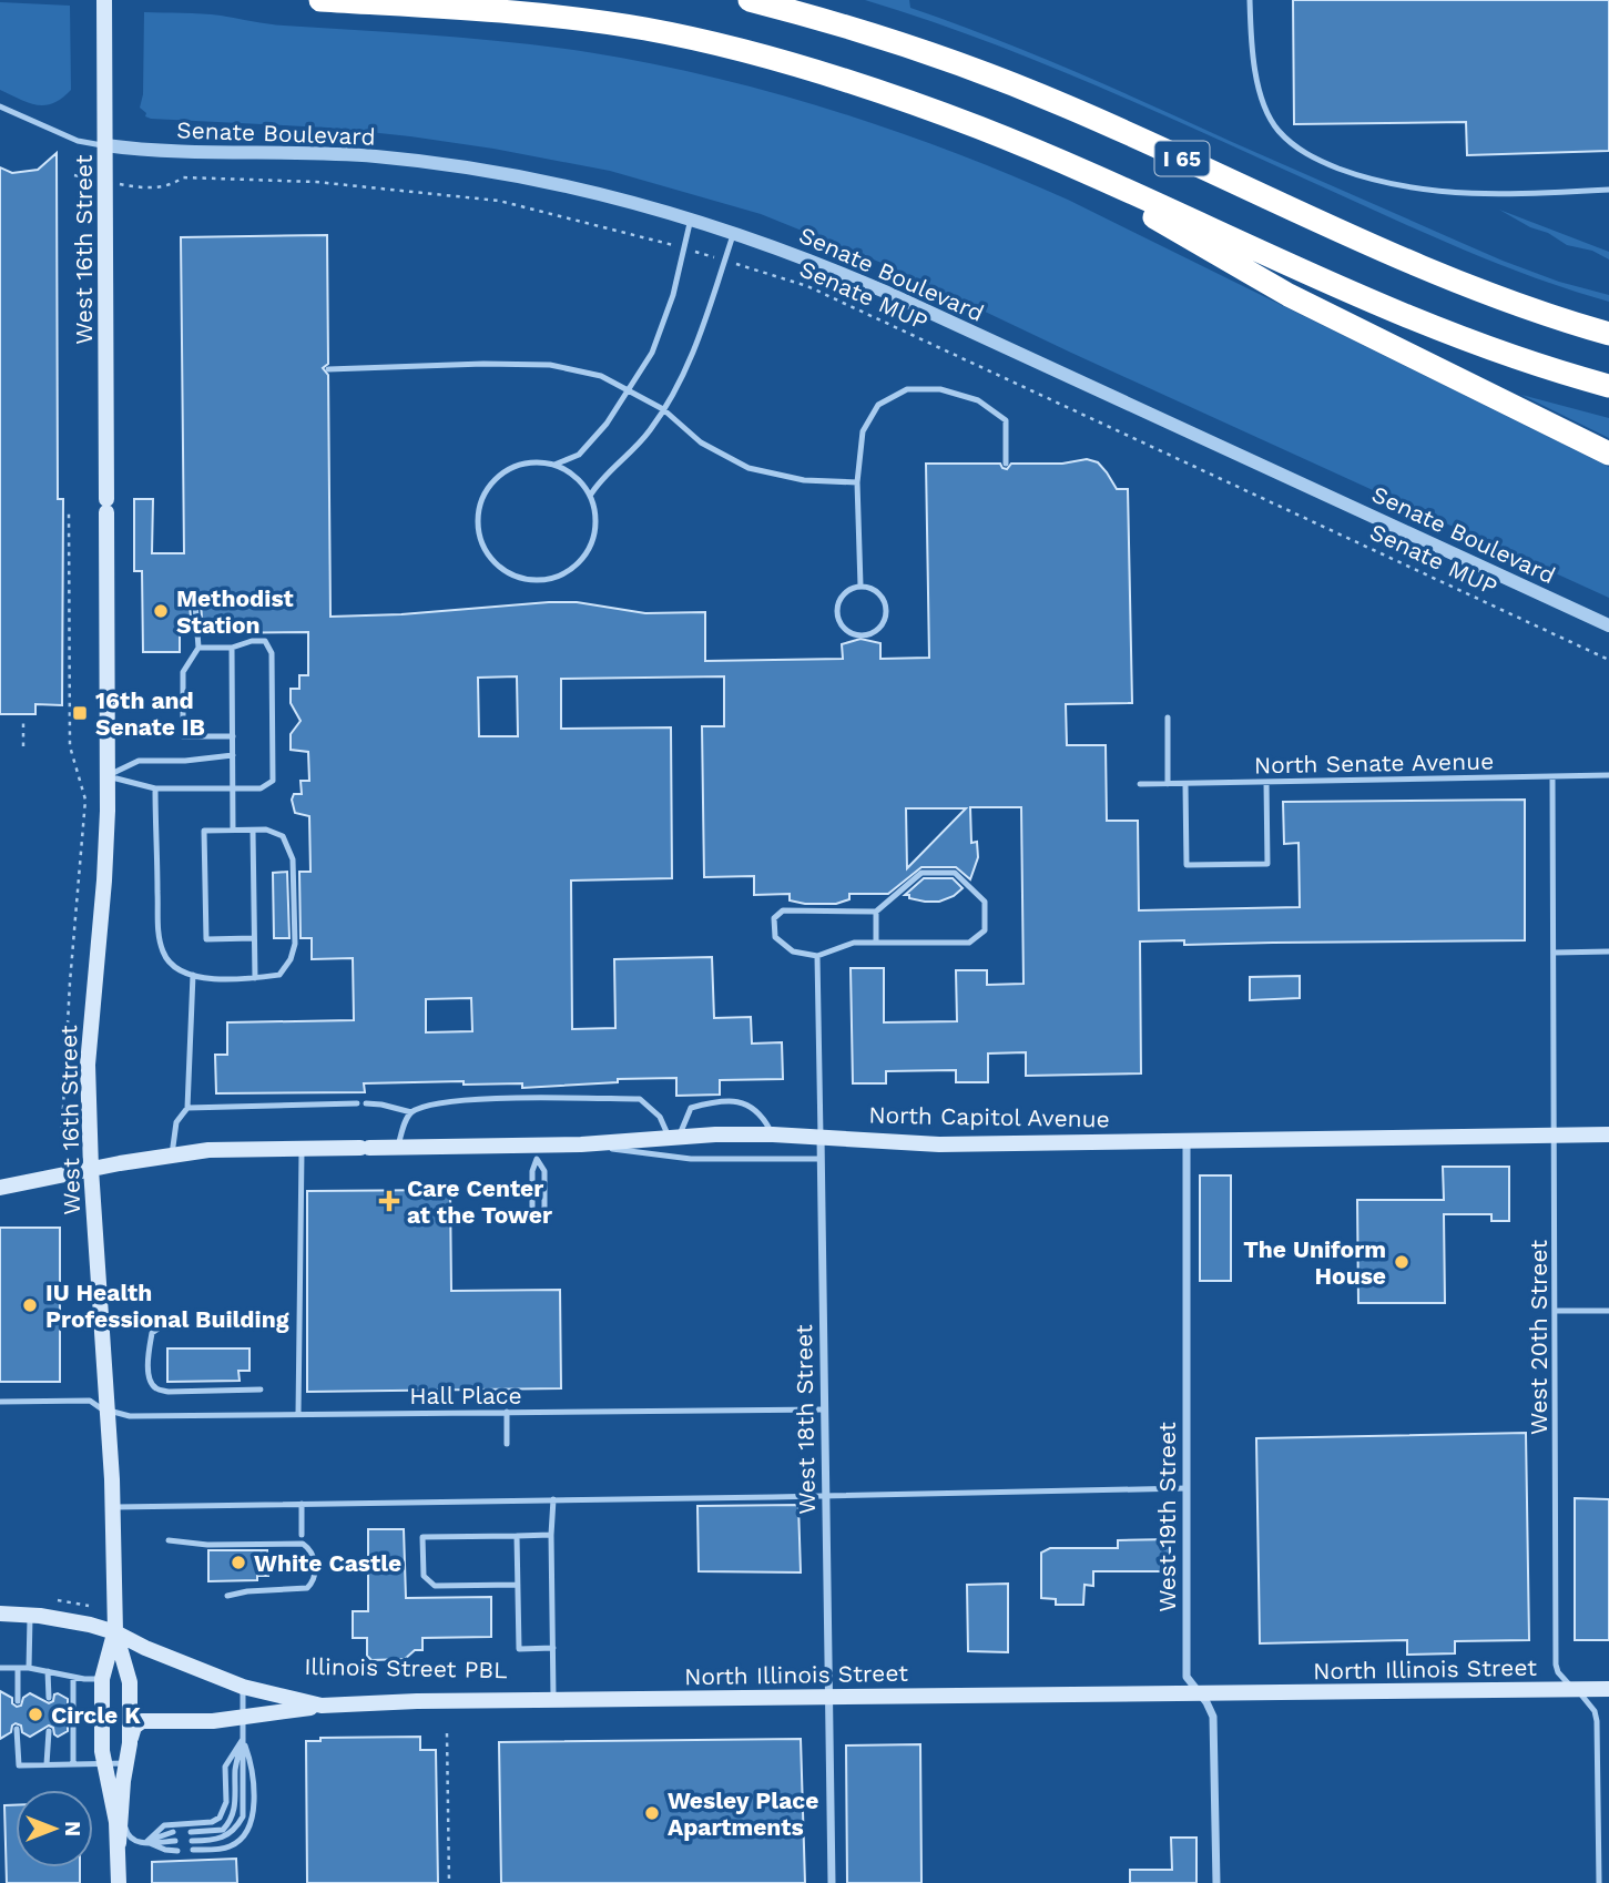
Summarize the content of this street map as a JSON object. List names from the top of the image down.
{
  "streets": {
    "highway": ["I 65"],
    "main road": ["West 16th Street", "North Capitol Avenue", "North Illinois Street"],
    "street": ["Senate Boulevard", "West 18th Street", "West 19th Street"],
    "lane": ["North Senate Avenue", "West 20th Street", "Hall Place"],
    "path": ["Senate MUP"]
  },
  "crossings": [
    ["Senate Boulevard", "West 16th Street"],
    ["West 16th Street", "North Capitol Avenue"],
    ["West 16th Street", "Hall Place"],
    ["West 16th Street", "North Illinois Street"],
    ["North Senate Avenue", "West 20th Street"],
    ["North Capitol Avenue", "West 20th Street"],
    ["North Capitol Avenue", "West 18th Street"],
    ["North Capitol Avenue", "West 19th Street"],
    ["West 20th Street", "North Illinois Street"],
    ["Hall Place", "West 18th Street"],
    ["West 18th Street", "North Illinois Street"],
    ["West 19th Street", "North Illinois Street"]
  ],
  "places": {
    "other": [
      "Methodist Station",
      "The Uniform House",
      "IU Health Professional Building",
      "White Castle",
      "Circle K",
      "Wesley Place Apartments"
    ],
    "transit": ["16th and Senate IB"],
    "health": ["Care Center at the Tower"]
  },
  "north": "right"
}
